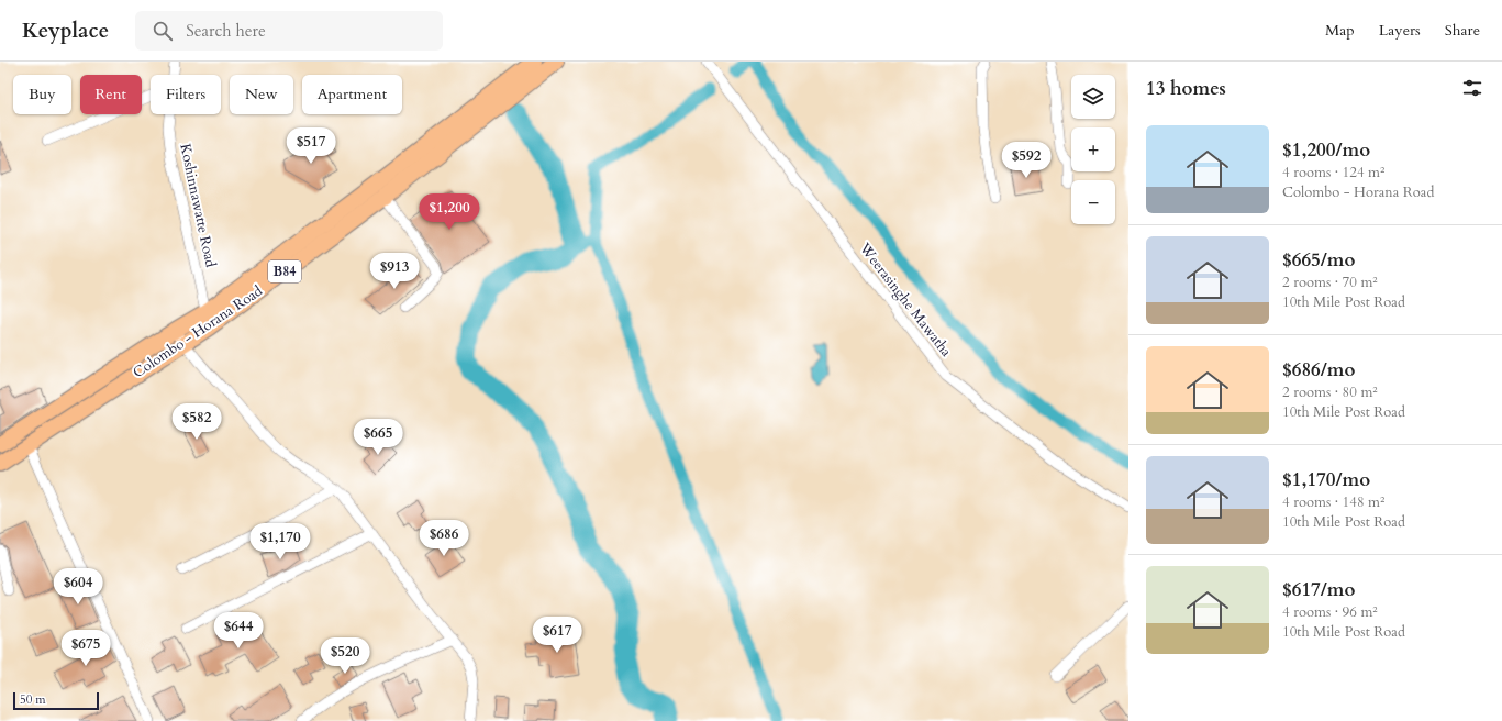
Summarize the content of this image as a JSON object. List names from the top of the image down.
{
  "streets": {
    "main road": ["B84", "Colombo - Horana Road"],
    "street": ["Koshinnawatte Road", "Weerasinghe Mawatha"]
  },
  "crossings": [
    ["Koshinnawatte Road", "Colombo - Horana Road"]
  ],
  "scale_bar": "50 m",
  "page": {
    "header": "Keyplace",
    "search": "Search here",
    "nav": ["Map", "Layers", "Share"],
    "heading": "13 homes",
    "map_buttons": ["+", "−"],
    "chip": [
      "Buy",
      "Rent",
      "Filters",
      "New",
      "Apartment"
    ],
    "list": [
      {
        "name": "$1,200/mo",
        "note": "4 rooms · 124 m² · Colombo - Horana Road"
      },
      {
        "name": "$665/mo",
        "note": "2 rooms · 70 m² · 10th Mile Post Road"
      },
      {
        "name": "$686/mo",
        "note": "2 rooms · 80 m² · 10th Mile Post Road"
      },
      {
        "name": "$1,170/mo",
        "note": "4 rooms · 148 m² · 10th Mile Post Road"
      },
      {
        "name": "$617/mo",
        "note": "4 rooms · 96 m² · 10th Mile Post Road"
      }
    ],
    "price": [
      "$517",
      "$592",
      "$1,200",
      "$913",
      "$582",
      "$665",
      "$686",
      "$1,170",
      "$604",
      "$644",
      "$617",
      "$675",
      "$520"
    ],
    "scale": "50 m"
  }
}
